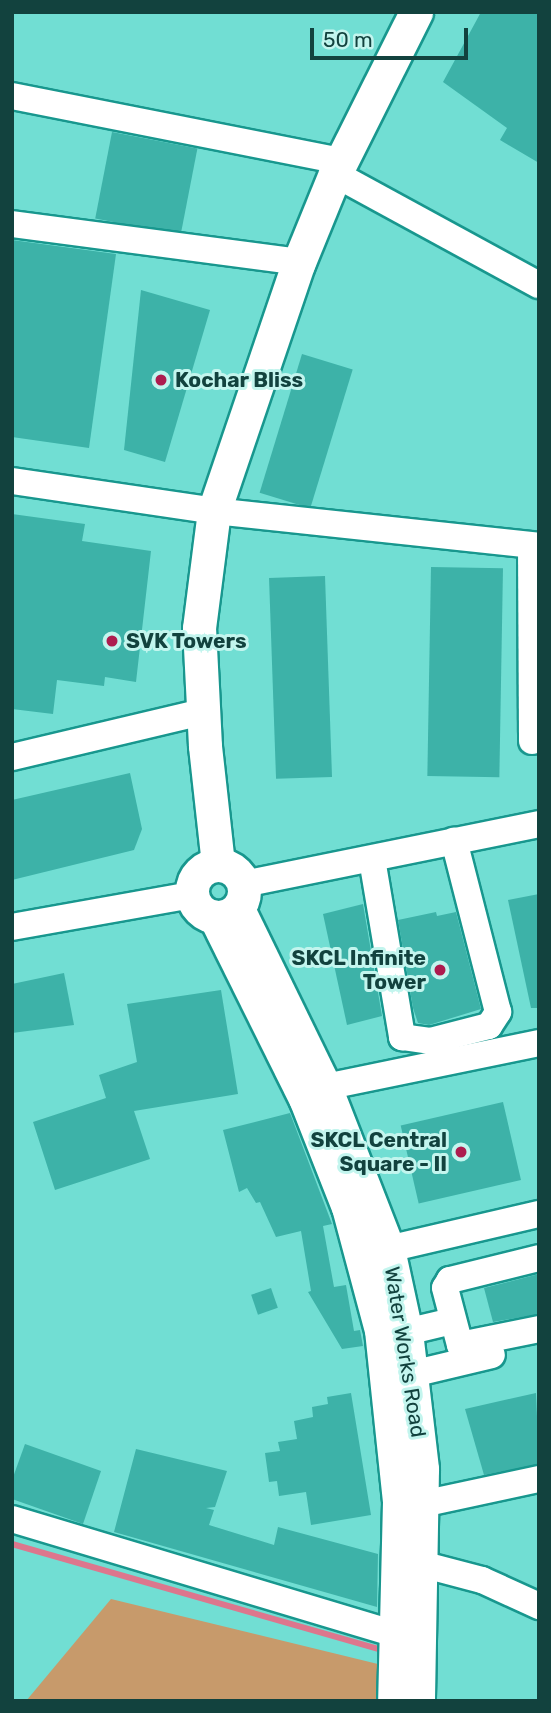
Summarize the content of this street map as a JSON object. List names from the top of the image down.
{
  "streets": {
    "main road": ["Water Works Road"]
  },
  "places": [
    "Kochar Bliss",
    "SVK Towers",
    "SKCL Infinite Tower",
    "SKCL Central Square - II"
  ],
  "scale_bar": "50 m"
}
